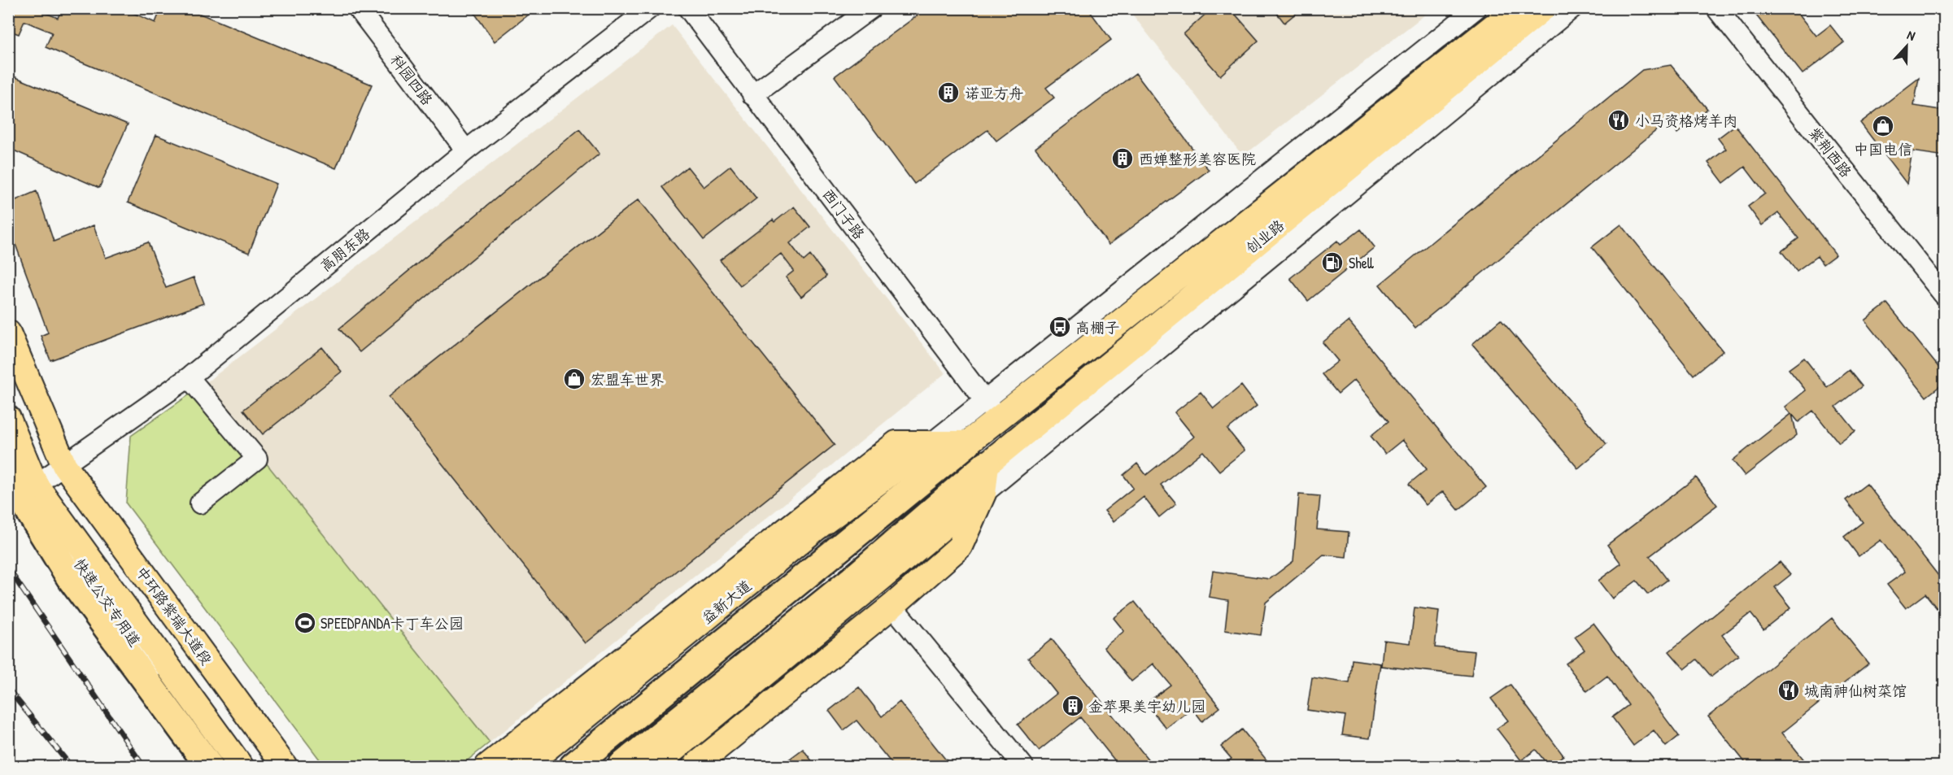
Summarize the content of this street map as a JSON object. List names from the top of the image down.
{
  "streets": {
    "main road": ["创业路", "益新大道", "中环路紫瑞大道段"],
    "street": [
      "科园四路",
      "紫荆西路",
      "西门子路",
      "高朋东路",
      "快速公交专用道"
    ]
  },
  "crossings": [
    ["科园四路", "高朋东路"],
    ["西门子路", "创业路"],
    ["高朋东路", "中环路紫瑞大道段"]
  ],
  "places": {
    "building": ["诺亚方舟", "西婵整形美容医院", "金苹果美宇幼儿园"],
    "restaurant": ["小马资格烤羊肉", "城南神仙树菜馆"],
    "shop": ["中国电信", "宏盟车世界"],
    "fuel station": ["Shell"],
    "bus stop": ["高棚子"],
    "sports": ["SPEEDPANDA卡丁车公园"]
  },
  "north": "top"
}
